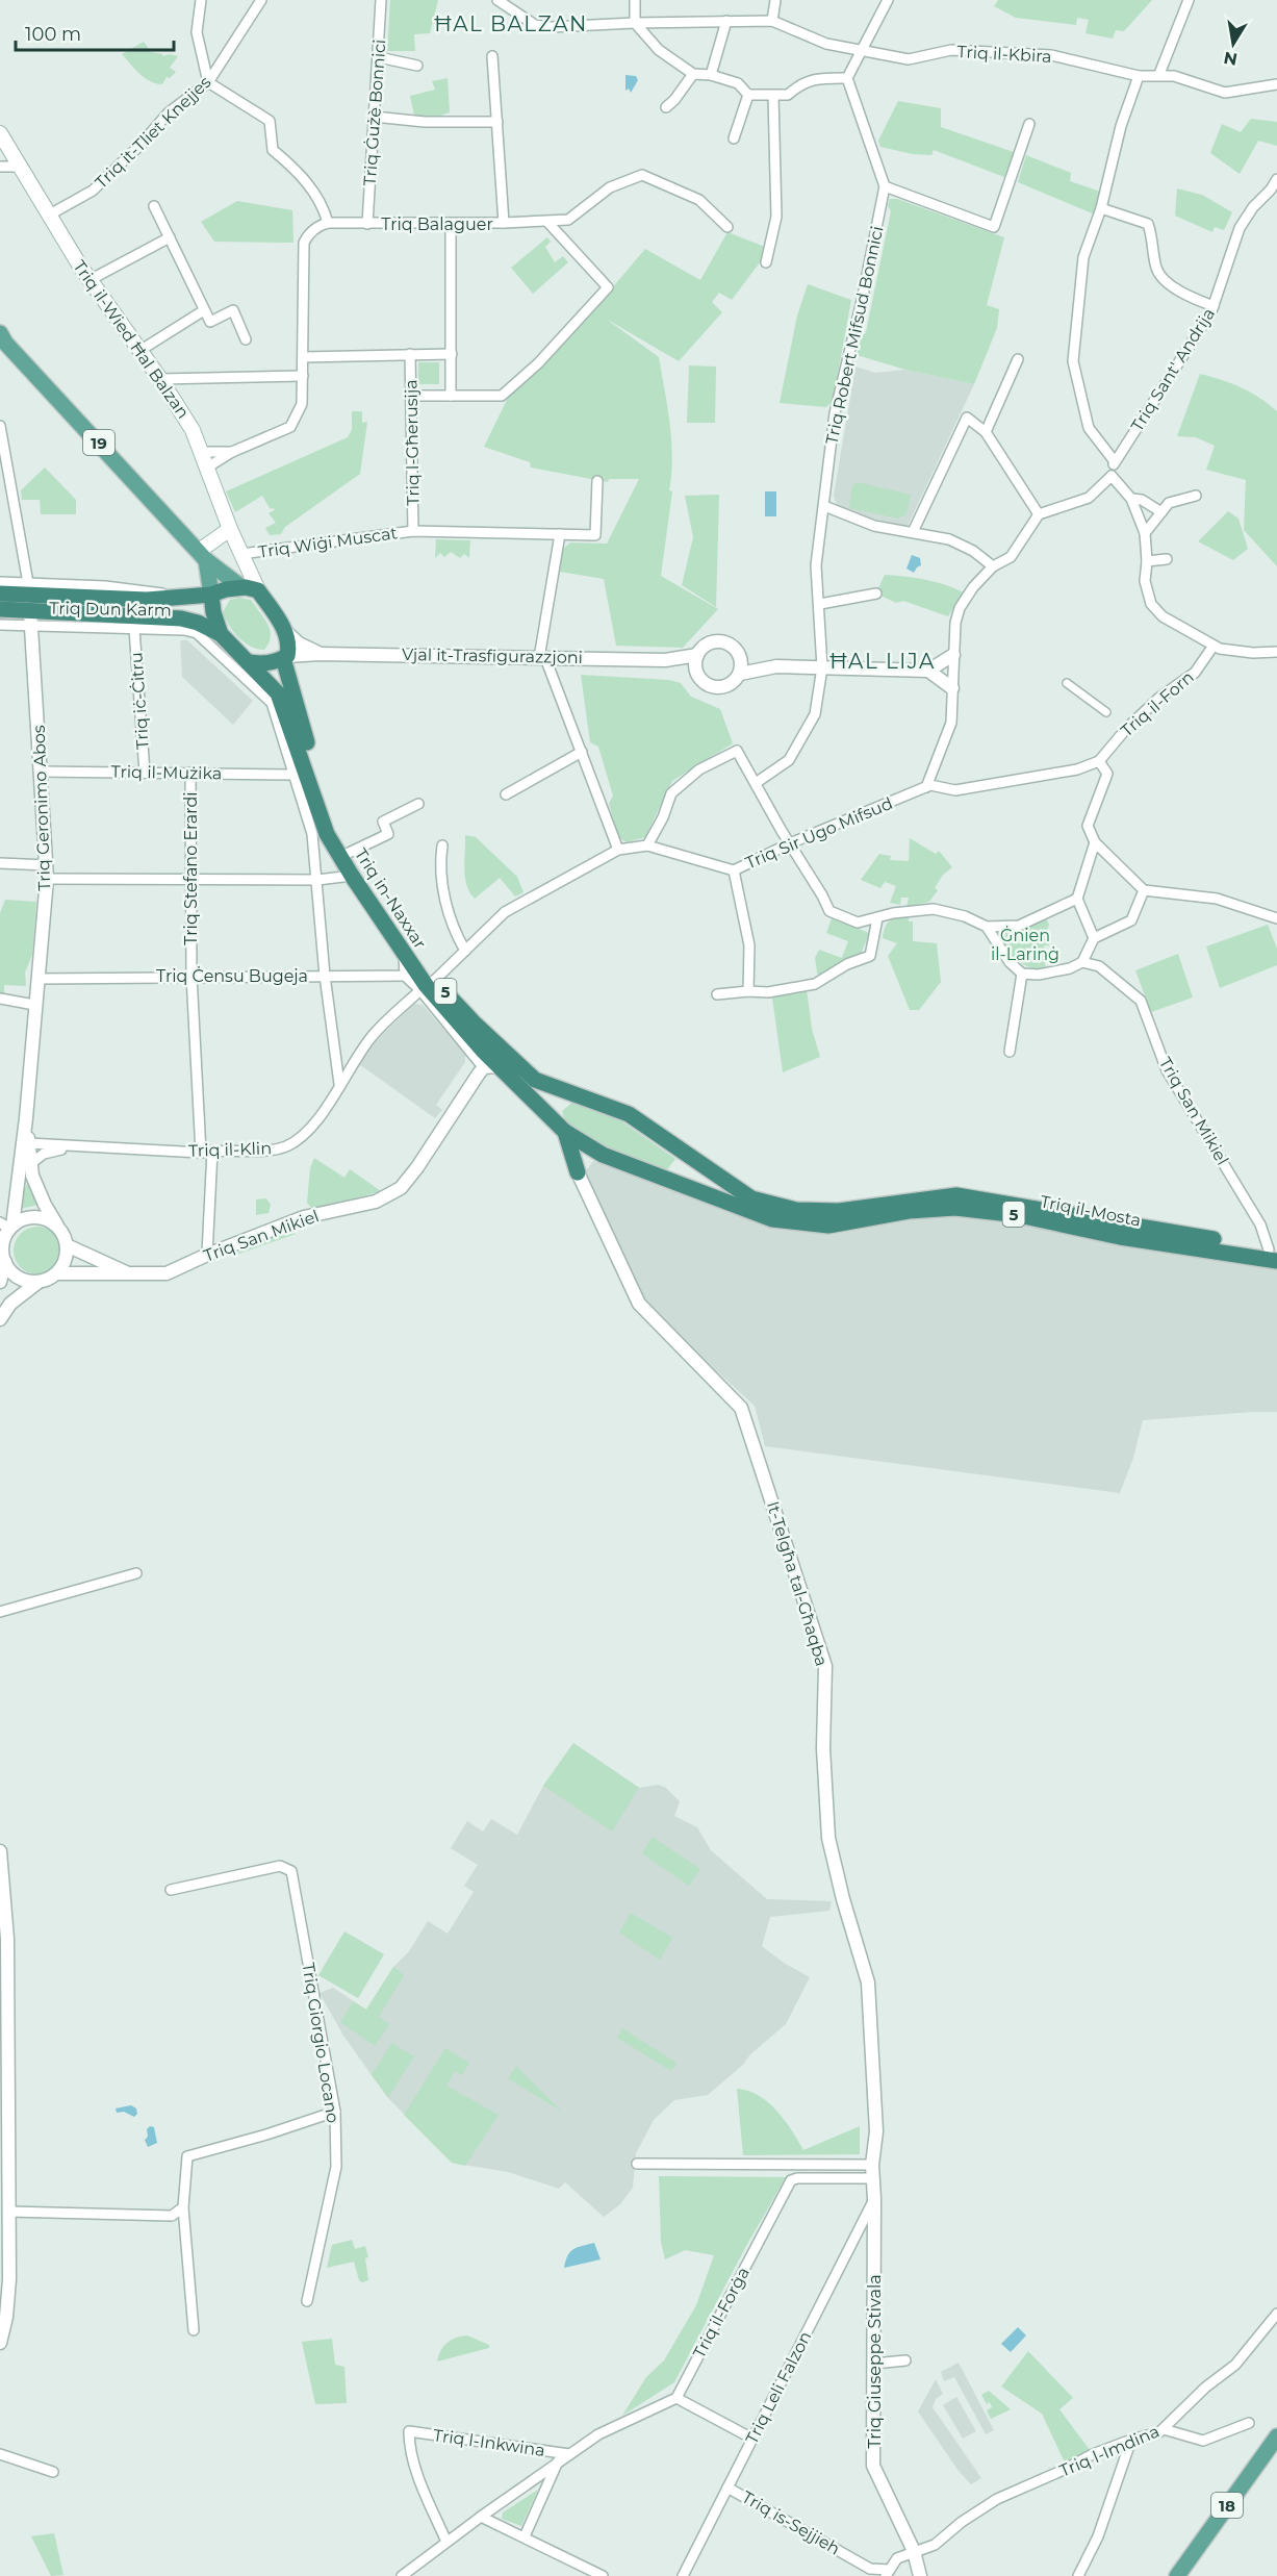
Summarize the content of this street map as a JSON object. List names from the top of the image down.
{
  "streets": {
    "highway": [
      "Triq Dun Karm",
      "Triq in-Naxxar",
      "5",
      "Triq il-Mosta"
    ],
    "main road": ["Triq il-Wied Ħal Balzan", "19", "18"],
    "street": [
      "Triq il-Kbira",
      "Triq Ġużè Bonnici",
      "Triq it-Tliet Knejjes",
      "Triq Balaguer",
      "Triq Robert Mifsud Bonnici",
      "Triq Sant' Andrija",
      "Triq l-Għerusija",
      "Triq Wiġi Muscat",
      "Vjal it-Trasfigurazzjoni",
      "Triq iċ-Ċitru",
      "Triq il-Forn",
      "Triq il-Mużika",
      "Triq Geronimo Abos",
      "Triq Sir Ugo Mifsud",
      "Triq Stefano Erardi",
      "Triq Ċensu Bugeja",
      "Triq San Mikiel",
      "Triq il-Klin",
      "It-Telgħa tal-Għaqba",
      "Triq Giorgio Locano",
      "Triq il-Forġa",
      "Triq Giuseppe Stivala",
      "Triq Leli Falzon",
      "Triq l-Inkwina",
      "Triq l-Imdina",
      "Triq is-Sejjieh"
    ]
  },
  "crossings": [
    ["Triq Ġużè Bonnici", "Triq Balaguer"],
    ["Triq it-Tliet Knejjes", "Triq il-Wied Ħal Balzan"],
    ["Triq Robert Mifsud Bonnici", "Vjal it-Trasfigurazzjoni"],
    ["Triq il-Wied Ħal Balzan", "Triq Wiġi Muscat"],
    ["Triq il-Wied Ħal Balzan", "Triq Dun Karm"],
    ["Triq il-Wied Ħal Balzan", "Vjal it-Trasfigurazzjoni"],
    ["Triq il-Wied Ħal Balzan", "Triq in-Naxxar"],
    ["19", "Triq in-Naxxar"],
    ["Triq l-Għerusija", "Triq Wiġi Muscat"],
    ["Triq Dun Karm", "Vjal it-Trasfigurazzjoni"],
    ["Triq Dun Karm", "Triq iċ-Ċitru"],
    ["Triq Dun Karm", "Triq il-Mużika"],
    ["Triq Dun Karm", "Triq Geronimo Abos"],
    ["Triq Dun Karm", "Triq in-Naxxar"],
    ["Triq Dun Karm", "Triq Ċensu Bugeja"],
    ["Triq Dun Karm", "Triq il-Klin"],
    ["Vjal it-Trasfigurazzjoni", "Triq in-Naxxar"],
    ["Triq iċ-Ċitru", "Triq il-Mużika"],
    ["Triq il-Mużika", "Triq Geronimo Abos"],
    ["Triq il-Mużika", "Triq Stefano Erardi"],
    ["Triq Geronimo Abos", "Triq Ċensu Bugeja"],
    ["Triq Geronimo Abos", "Triq San Mikiel"],
    ["Triq Geronimo Abos", "Triq il-Klin"],
    ["Triq Sir Ugo Mifsud", "Triq in-Naxxar"],
    ["Triq Sir Ugo Mifsud", "Triq il-Klin"],
    ["Triq Stefano Erardi", "Triq Ċensu Bugeja"],
    ["Triq Stefano Erardi", "Triq il-Klin"],
    ["Triq in-Naxxar", "Triq Ċensu Bugeja"],
    ["Triq in-Naxxar", "Triq San Mikiel"],
    ["Triq in-Naxxar", "Triq il-Klin"],
    ["Triq in-Naxxar", "Triq il-Mosta"],
    ["Triq San Mikiel", "Triq il-Mosta"],
    ["It-Telgħa tal-Għaqba", "Triq il-Forġa"],
    ["It-Telgħa tal-Għaqba", "Triq Giuseppe Stivala"],
    ["It-Telgħa tal-Għaqba", "Triq Leli Falzon"],
    ["Triq Giuseppe Stivala", "Triq Leli Falzon"],
    ["Triq Giuseppe Stivala", "Triq l-Imdina"],
    ["Triq Leli Falzon", "Triq is-Sejjieh"],
    ["Triq l-Imdina", "Triq is-Sejjieh"]
  ],
  "districts": ["ĦAL BALZAN", "ĦAL LIJA"],
  "parks": ["Ġnien il-Larinġ"],
  "scale_bar": "100 m",
  "north": "bottom"
}
